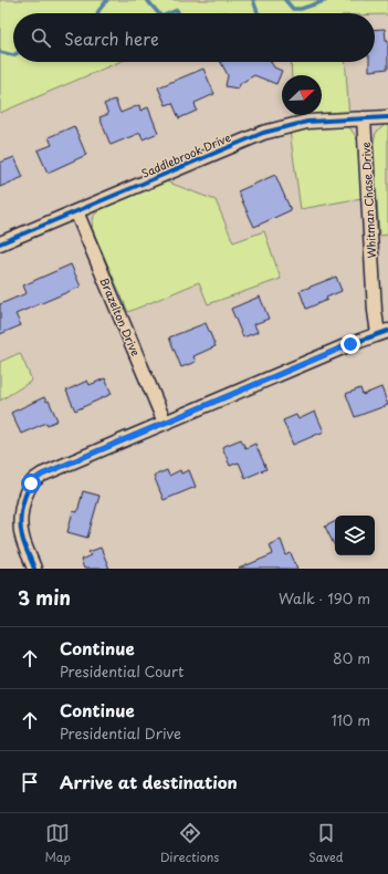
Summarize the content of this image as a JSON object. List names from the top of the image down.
{
  "streets": {
    "street": ["Saddlebrook Drive", "Whitman Chase Drive", "Brazelton Drive"]
  },
  "crossings": [
    ["Saddlebrook Drive", "Whitman Chase Drive"],
    ["Saddlebrook Drive", "Brazelton Drive"]
  ],
  "north": "top right",
  "page": {
    "search": "Search here",
    "heading": ["3 min", "Walk · 190 m"],
    "list": [
      ["Continue", "Presidential Court", "80 m"],
      ["Continue", "Presidential Drive", "110 m"],
      "Arrive at destination"
    ],
    "nav": ["Map", "Directions", "Saved"]
  }
}
